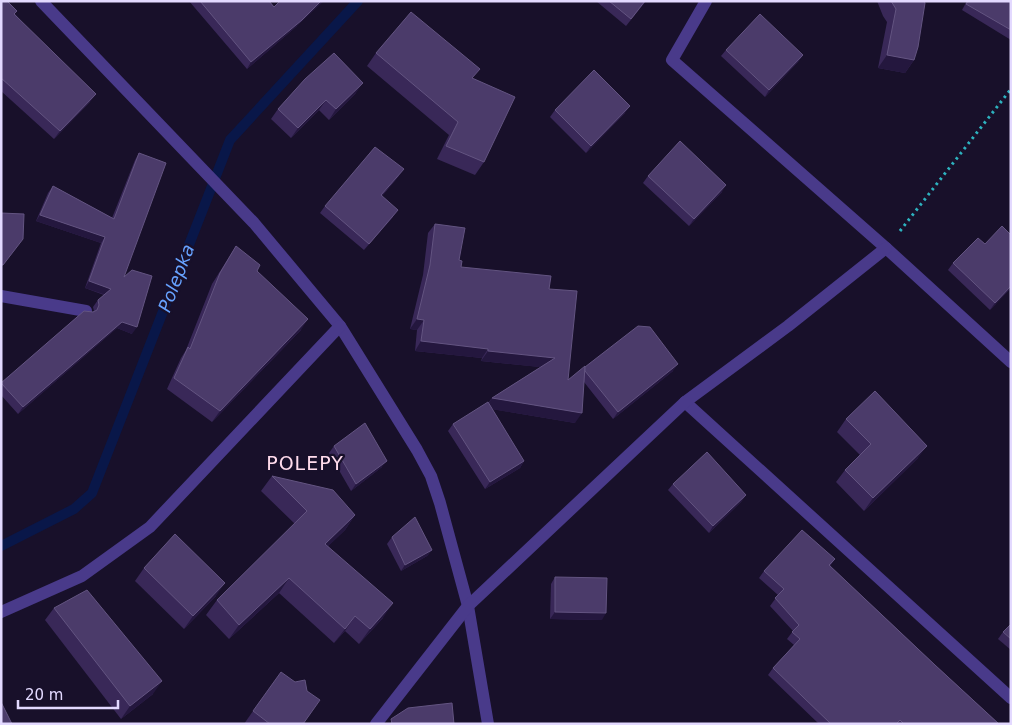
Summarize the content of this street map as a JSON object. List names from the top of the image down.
{
  "districts": ["POLEPY"],
  "water": ["Polepka"],
  "scale_bar": "20 m"
}
